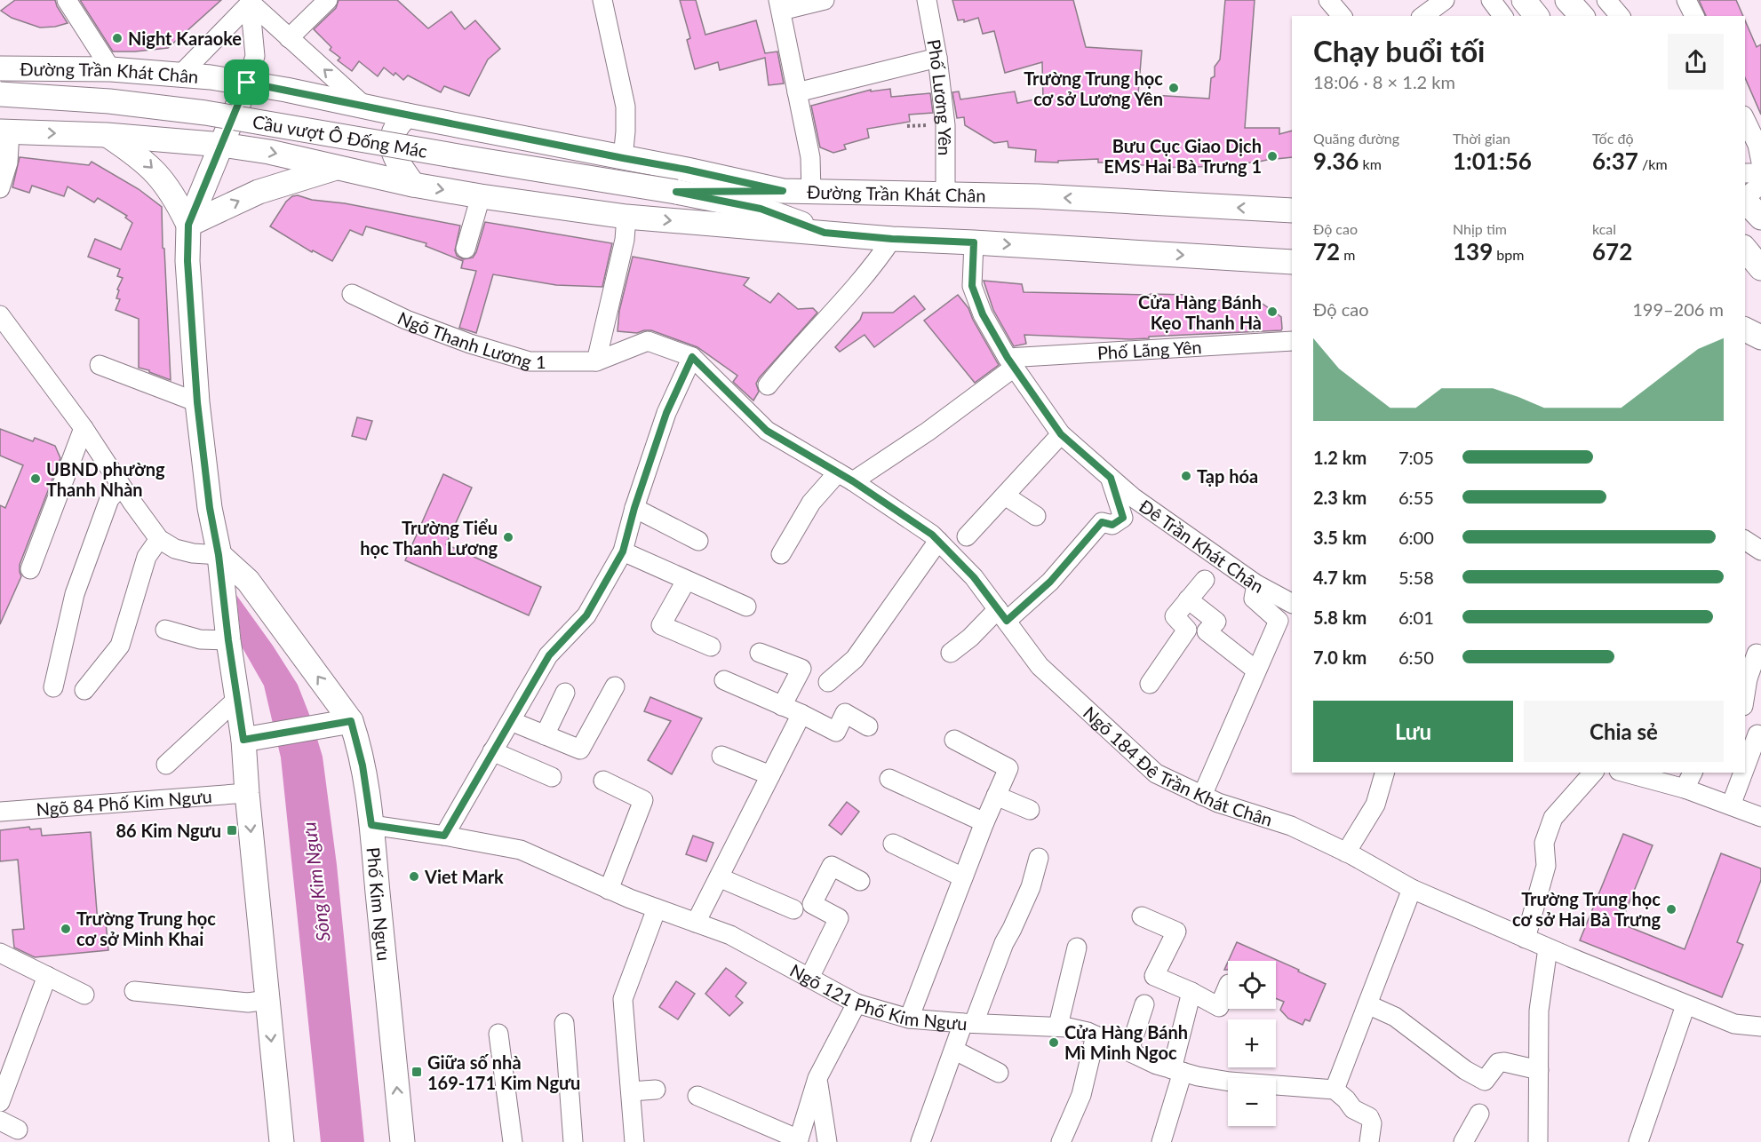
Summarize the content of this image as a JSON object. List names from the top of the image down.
{
  "streets": {
    "main road": ["Đường Trần Khát Chân", "Cầu vượt Ô Đống Mác", "Phố Kim Ngưu"],
    "street": [
      "Phố Lương Yên",
      "Ngõ Thanh Lương 1",
      "Phố Lãng Yên",
      "Đê Trần Khát Chân",
      "Ngõ 184 Đê Trần Khát Chân",
      "Ngõ 84 Phố Kim Ngưu",
      "Ngõ 121 Phố Kim Ngưu"
    ]
  },
  "crossings": [
    ["Đường Trần Khát Chân", "Phố Lương Yên"],
    ["Đường Trần Khát Chân", "Cầu vượt Ô Đống Mác"],
    ["Phố Lãng Yên", "Đê Trần Khát Chân"],
    ["Phố Kim Ngưu", "Ngõ 121 Phố Kim Ngưu"]
  ],
  "water": ["Sông Kim Ngưu"],
  "places": {
    "other": [
      "Night Karaoke",
      "Trường Trung học cơ sở Lương Yên",
      "Bưu Cục Giao Dịch EMS Hai Bà Trưng 1",
      "Cửa Hàng Bánh Kẹo Thanh Hà",
      "Tạp hóa",
      "UBND phường Thanh Nhàn",
      "Trường Tiểu học Thanh Lương",
      "Viet Mark",
      "Trường Trung học cơ sở Hai Bà Trưng",
      "Trường Trung học cơ sở Minh Khai",
      "Cửa Hàng Bánh Mì Minh Ngoc"
    ],
    "transit": ["86 Kim Ngưu", "Giữa số nhà 169-171 Kim Ngưu"]
  },
  "page": {
    "heading": ["Chạy buổi tối", "18:06 · 8 × 1.2 km"],
    "stats": [
      ["Quãng đường", "9.36 km"],
      ["Thời gian", "1:01:56"],
      ["Tốc độ", "6:37 /km"],
      ["Độ cao", "72 m"],
      ["Nhịp tim", "139 bpm"],
      ["kcal", "672"]
    ],
    "chart": ["Độ cao", "199–206 m"],
    "list": [
      {
        "name": "1.2 km",
        "note": "7:05"
      },
      {
        "name": "2.3 km",
        "note": "6:55"
      },
      {
        "name": "3.5 km",
        "note": "6:00"
      },
      {
        "name": "4.7 km",
        "note": "5:58"
      },
      {
        "name": "5.8 km",
        "note": "6:01"
      },
      {
        "name": "7.0 km",
        "note": "6:50"
      }
    ],
    "buttons": ["Lưu", "Chia sẻ"],
    "map_buttons": ["+", "−"]
  }
}
